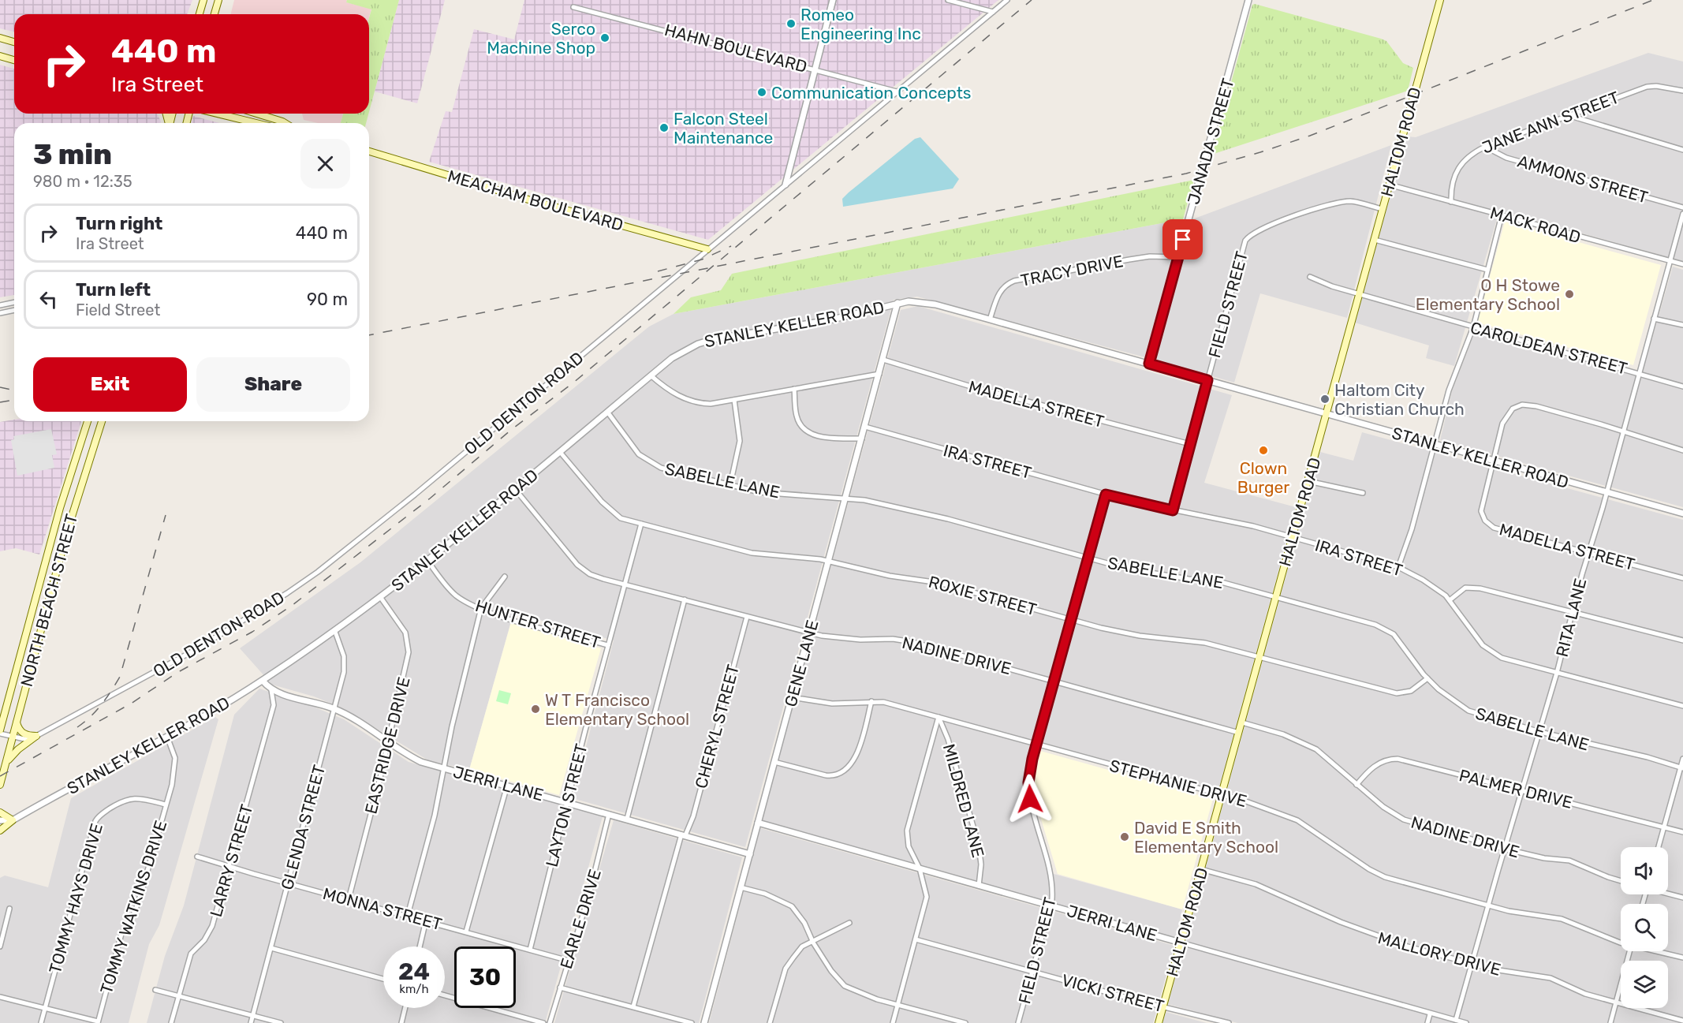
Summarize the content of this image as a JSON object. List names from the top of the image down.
{
  "streets": {
    "main road": ["HALTOM ROAD", "MEACHAM BOULEVARD", "NORTH BEACH STREET"],
    "street": [
      "HAHN BOULEVARD",
      "JANE ANN STREET",
      "JANADA STREET",
      "AMMONS STREET",
      "MACK ROAD",
      "TRACY DRIVE",
      "FIELD STREET",
      "STANLEY KELLER ROAD",
      "CAROLDEAN STREET",
      "OLD DENTON ROAD",
      "MADELLA STREET",
      "IRA STREET",
      "SABELLE LANE",
      "ROXIE STREET",
      "RITA LANE",
      "HUNTER STREET",
      "NADINE DRIVE",
      "GENE LANE",
      "CHERYL STREET",
      "EASTRIDGE DRIVE",
      "JERRI LANE",
      "STEPHANIE DRIVE",
      "PALMER DRIVE",
      "MILDRED LANE",
      "LAYTON STREET",
      "GLENDA STREET",
      "LARRY STREET",
      "TOMMY HAYS DRIVE",
      "TOMMY WATKINS DRIVE",
      "MONNA STREET",
      "EARLE DRIVE",
      "MALLORY DRIVE",
      "VICKI STREET"
    ]
  },
  "crossings": [
    ["HAHN BOULEVARD", "OLD DENTON ROAD"],
    ["JANE ANN STREET", "AMMONS STREET"],
    ["JANE ANN STREET", "MACK ROAD"],
    ["JANADA STREET", "TRACY DRIVE"],
    ["JANADA STREET", "STANLEY KELLER ROAD"],
    ["HALTOM ROAD", "MACK ROAD"],
    ["HALTOM ROAD", "FIELD STREET"],
    ["HALTOM ROAD", "STANLEY KELLER ROAD"],
    ["HALTOM ROAD", "CAROLDEAN STREET"],
    ["HALTOM ROAD", "IRA STREET"],
    ["HALTOM ROAD", "SABELLE LANE"],
    ["HALTOM ROAD", "ROXIE STREET"],
    ["HALTOM ROAD", "NADINE DRIVE"],
    ["HALTOM ROAD", "JERRI LANE"],
    ["HALTOM ROAD", "STEPHANIE DRIVE"],
    ["HALTOM ROAD", "MALLORY DRIVE"],
    ["HALTOM ROAD", "VICKI STREET"],
    ["MEACHAM BOULEVARD", "OLD DENTON ROAD"],
    ["MACK ROAD", "RITA LANE"],
    ["TRACY DRIVE", "STANLEY KELLER ROAD"],
    ["FIELD STREET", "STANLEY KELLER ROAD"],
    ["FIELD STREET", "MADELLA STREET"],
    ["FIELD STREET", "IRA STREET"],
    ["FIELD STREET", "SABELLE LANE"],
    ["FIELD STREET", "ROXIE STREET"],
    ["FIELD STREET", "NADINE DRIVE"],
    ["FIELD STREET", "JERRI LANE"],
    ["FIELD STREET", "STEPHANIE DRIVE"],
    ["FIELD STREET", "VICKI STREET"],
    ["STANLEY KELLER ROAD", "MADELLA STREET"],
    ["STANLEY KELLER ROAD", "SABELLE LANE"],
    ["STANLEY KELLER ROAD", "ROXIE STREET"],
    ["STANLEY KELLER ROAD", "RITA LANE"],
    ["STANLEY KELLER ROAD", "HUNTER STREET"],
    ["STANLEY KELLER ROAD", "NADINE DRIVE"],
    ["STANLEY KELLER ROAD", "GENE LANE"],
    ["STANLEY KELLER ROAD", "EASTRIDGE DRIVE"],
    ["STANLEY KELLER ROAD", "GLENDA STREET"],
    ["STANLEY KELLER ROAD", "TOMMY WATKINS DRIVE"],
    ["CAROLDEAN STREET", "RITA LANE"],
    ["OLD DENTON ROAD", "NORTH BEACH STREET"],
    ["MADELLA STREET", "RITA LANE"],
    ["MADELLA STREET", "GENE LANE"],
    ["IRA STREET", "RITA LANE"],
    ["IRA STREET", "GENE LANE"],
    ["SABELLE LANE", "ROXIE STREET"],
    ["SABELLE LANE", "RITA LANE"],
    ["SABELLE LANE", "GENE LANE"],
    ["ROXIE STREET", "GENE LANE"],
    ["ROXIE STREET", "LAYTON STREET"],
    ["RITA LANE", "NADINE DRIVE"],
    ["RITA LANE", "JERRI LANE"],
    ["RITA LANE", "STEPHANIE DRIVE"],
    ["RITA LANE", "PALMER DRIVE"],
    ["RITA LANE", "MALLORY DRIVE"],
    ["HUNTER STREET", "LAYTON STREET"],
    ["NADINE DRIVE", "GENE LANE"],
    ["NADINE DRIVE", "CHERYL STREET"],
    ["NADINE DRIVE", "PALMER DRIVE"],
    ["NADINE DRIVE", "LAYTON STREET"],
    ["GENE LANE", "JERRI LANE"],
    ["GENE LANE", "STEPHANIE DRIVE"],
    ["CHERYL STREET", "JERRI LANE"],
    ["EASTRIDGE DRIVE", "JERRI LANE"],
    ["EASTRIDGE DRIVE", "MONNA STREET"],
    ["JERRI LANE", "MILDRED LANE"],
    ["JERRI LANE", "LAYTON STREET"],
    ["JERRI LANE", "GLENDA STREET"],
    ["JERRI LANE", "LARRY STREET"],
    ["JERRI LANE", "EARLE DRIVE"],
    ["STEPHANIE DRIVE", "MILDRED LANE"],
    ["LAYTON STREET", "MONNA STREET"],
    ["GLENDA STREET", "MONNA STREET"],
    ["LARRY STREET", "MONNA STREET"],
    ["TOMMY HAYS DRIVE", "TOMMY WATKINS DRIVE"],
    ["MONNA STREET", "EARLE DRIVE"]
  ],
  "places": [
    "Romeo Engineering Inc",
    "Serco Machine Shop",
    "Communication Concepts",
    "Falcon Steel Maintenance",
    "O H Stowe Elementary School",
    "Haltom City Christian Church",
    "Clown Burger",
    "W T Francisco Elementary School",
    "David E Smith Elementary School"
  ],
  "page": {
    "turn": ["440 m", "Ira Street"],
    "heading": ["3 min", "980 m · 12:35"],
    "list": [
      {
        "name": "Turn right",
        "note": "Ira Street",
        "value": "440 m"
      },
      {
        "name": "Turn left",
        "note": "Field Street",
        "value": "90 m"
      }
    ],
    "buttons": ["Exit", "Share"],
    "speed": "24 km/h",
    "limit": "30"
  }
}
